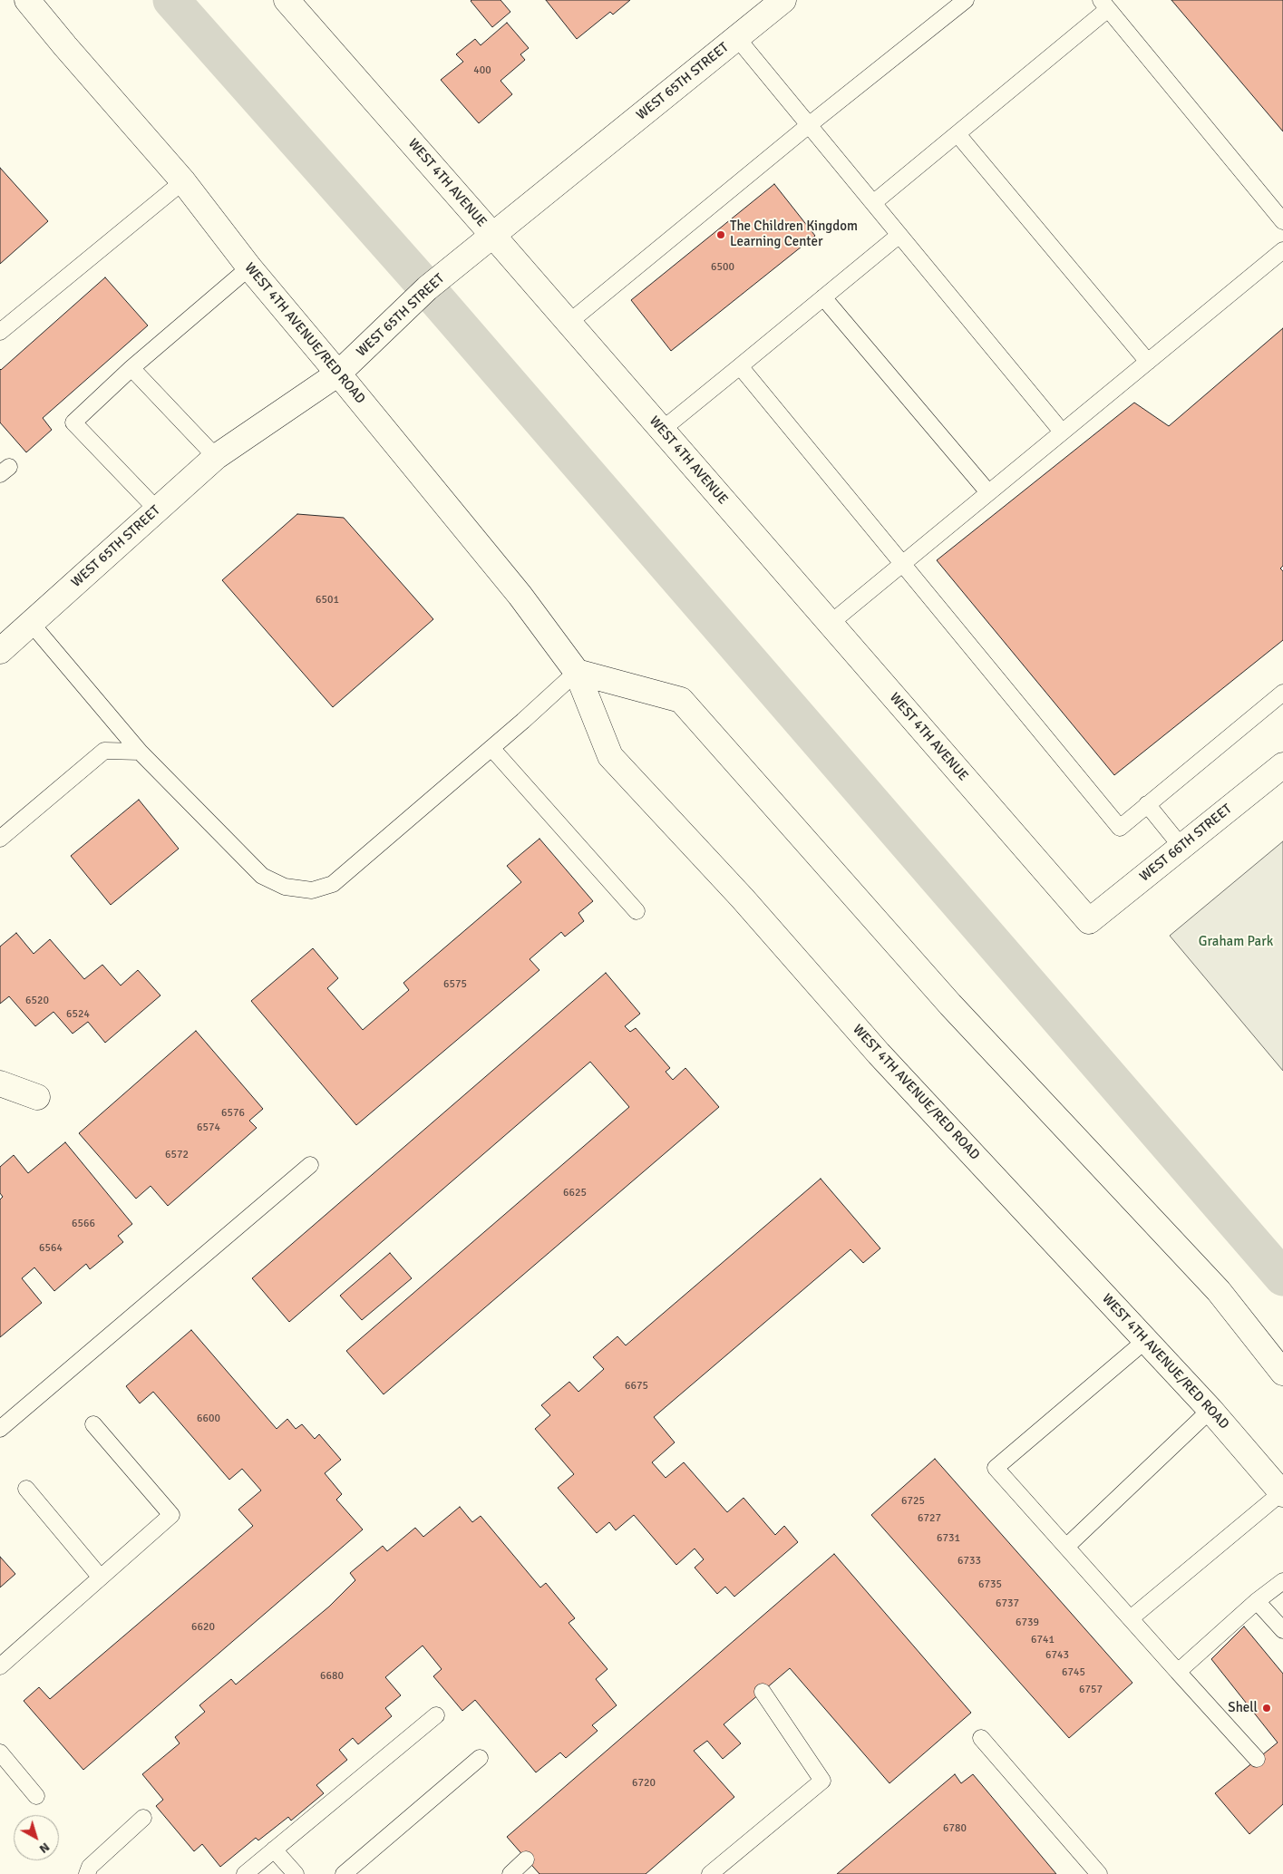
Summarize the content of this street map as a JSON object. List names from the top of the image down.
{
  "streets": {
    "main road": [
      "WEST 65TH STREET",
      "WEST 4TH AVENUE",
      "WEST 4TH AVENUE/RED ROAD",
      "WEST 66TH STREET"
    ]
  },
  "crossings": [
    ["WEST 65TH STREET", "WEST 4TH AVENUE"],
    ["WEST 65TH STREET", "WEST 4TH AVENUE/RED ROAD"],
    ["WEST 4TH AVENUE", "WEST 66TH STREET"]
  ],
  "parks": ["Graham Park"],
  "places": ["The Children Kingdom Learning Center", "Shell"],
  "house_numbers": [
    "400",
    "6500",
    "6501",
    "6575",
    "6520",
    "6524",
    "6576",
    "6574",
    "6572",
    "6625",
    "6566",
    "6564",
    "6675",
    "6600",
    "6725",
    "6727",
    "6731",
    "6733",
    "6735",
    "6737",
    "6739",
    "6620",
    "6741",
    "6743",
    "6745",
    "6680",
    "6757",
    "6720",
    "6780"
  ],
  "north": "bottom right"
}
